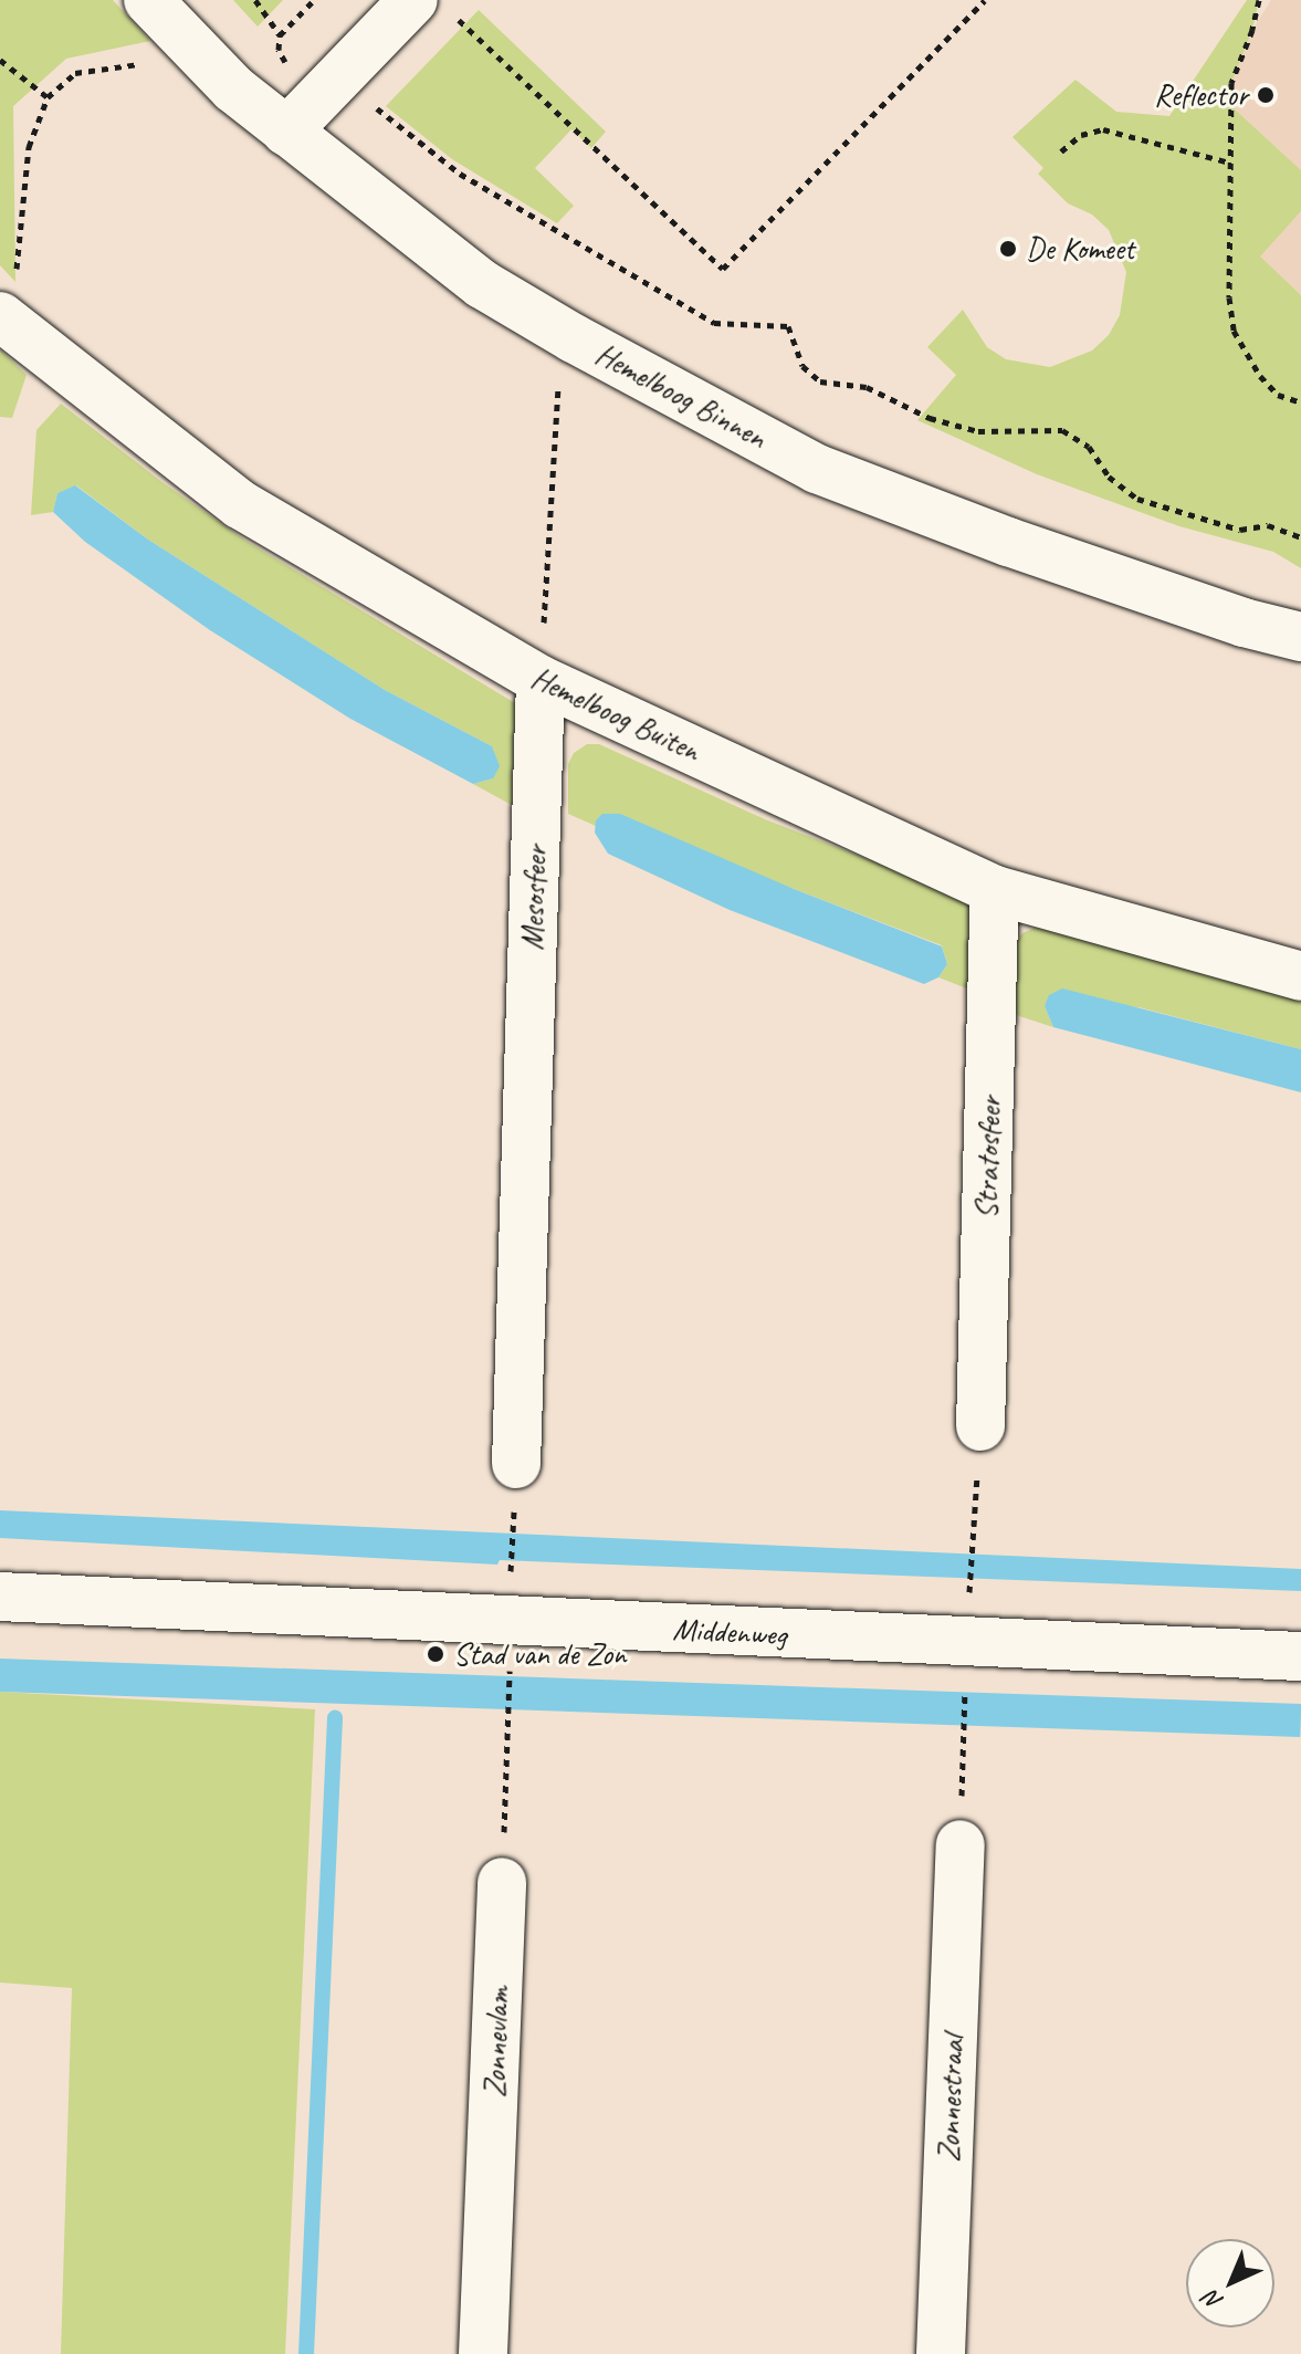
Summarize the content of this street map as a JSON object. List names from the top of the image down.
{
  "streets": {
    "street": [
      "Hemelboog Binnen",
      "Hemelboog Buiten",
      "Mesosfeer",
      "Stratosfeer",
      "Middenweg",
      "Zonnevlam",
      "Zonnestraal"
    ]
  },
  "crossings": [
    ["Hemelboog Buiten", "Mesosfeer"],
    ["Hemelboog Buiten", "Stratosfeer"]
  ],
  "places": ["Reflector", "De Komeet", "Stad van de Zon"],
  "north": "bottom left"
}
